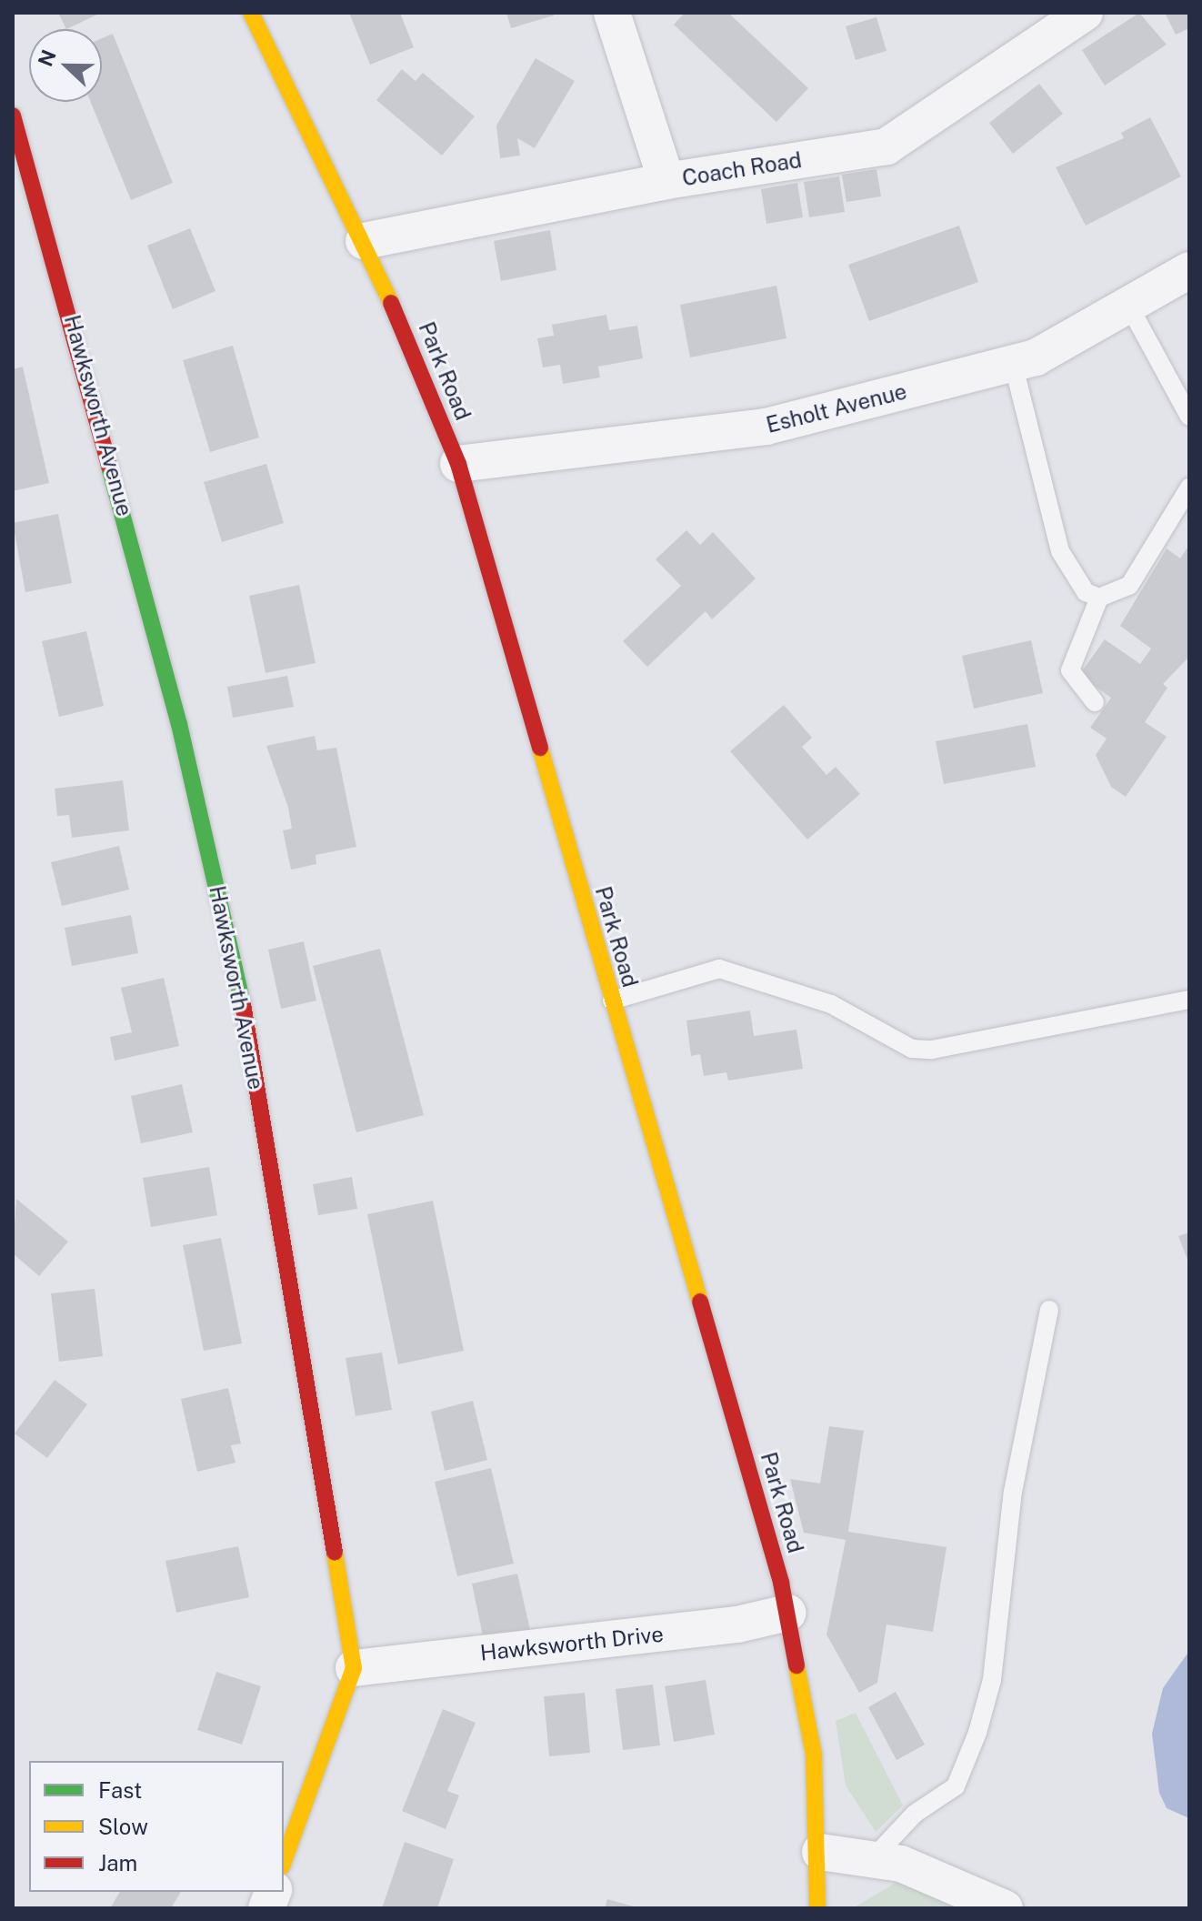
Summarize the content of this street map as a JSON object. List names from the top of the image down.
{
  "streets": {
    "main road": ["Park Road", "Hawksworth Avenue"],
    "street": ["Coach Road", "Esholt Avenue", "Hawksworth Drive"]
  },
  "crossings": [
    ["Coach Road", "Park Road"],
    ["Park Road", "Esholt Avenue"],
    ["Park Road", "Hawksworth Drive"],
    ["Hawksworth Avenue", "Hawksworth Drive"]
  ],
  "legend": ["Fast", "Slow", "Jam"],
  "north": "left"
}
